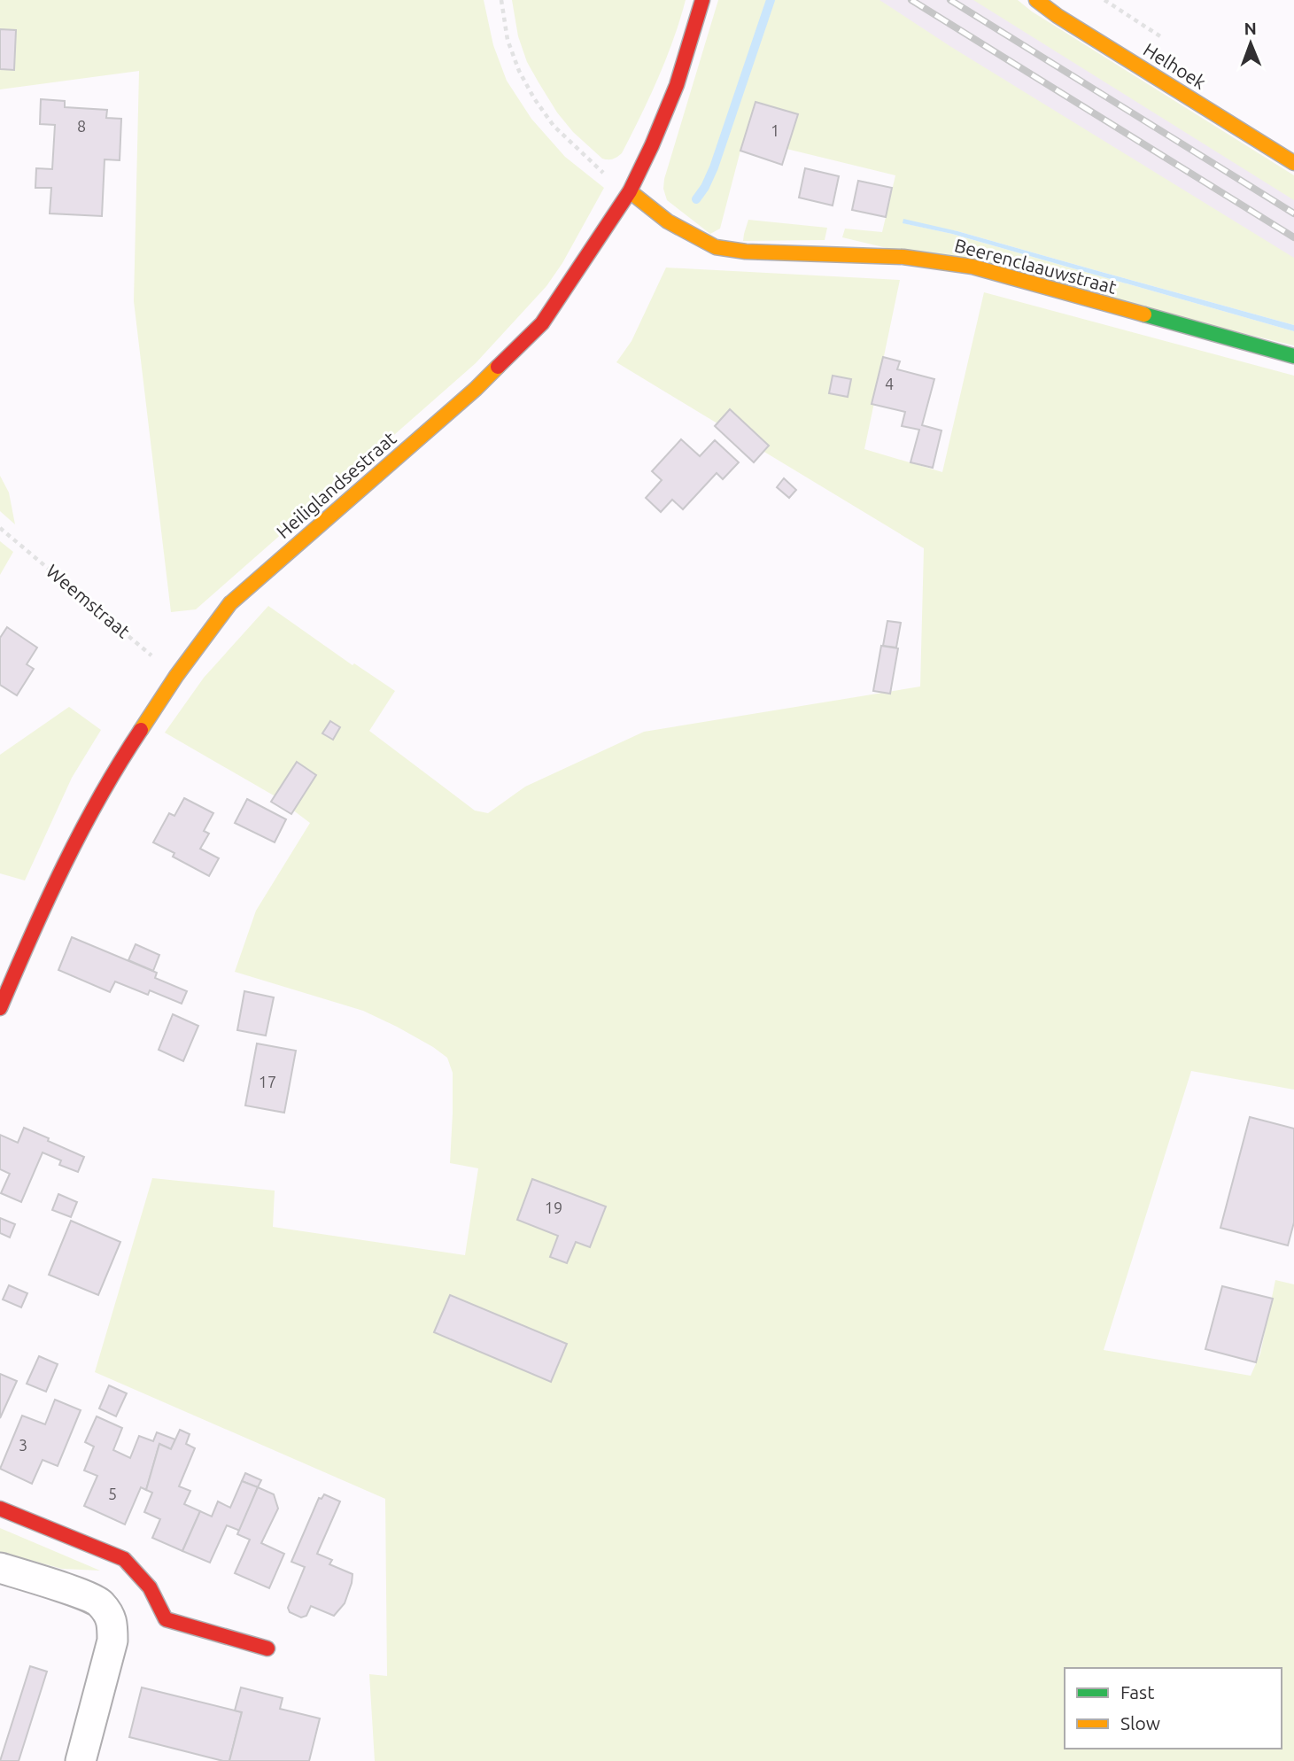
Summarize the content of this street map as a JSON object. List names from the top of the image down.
{
  "streets": {
    "street": ["Helhoek", "Beerenclaauwstraat", "Heiliglandsestraat"],
    "path": ["Weemstraat"]
  },
  "crossings": [
    ["Beerenclaauwstraat", "Heiliglandsestraat"],
    ["Heiliglandsestraat", "Weemstraat"]
  ],
  "house_numbers": [
    "8",
    "1",
    "4",
    "17",
    "19",
    "3",
    "5"
  ],
  "legend": ["Fast", "Slow"],
  "north": "top"
}
